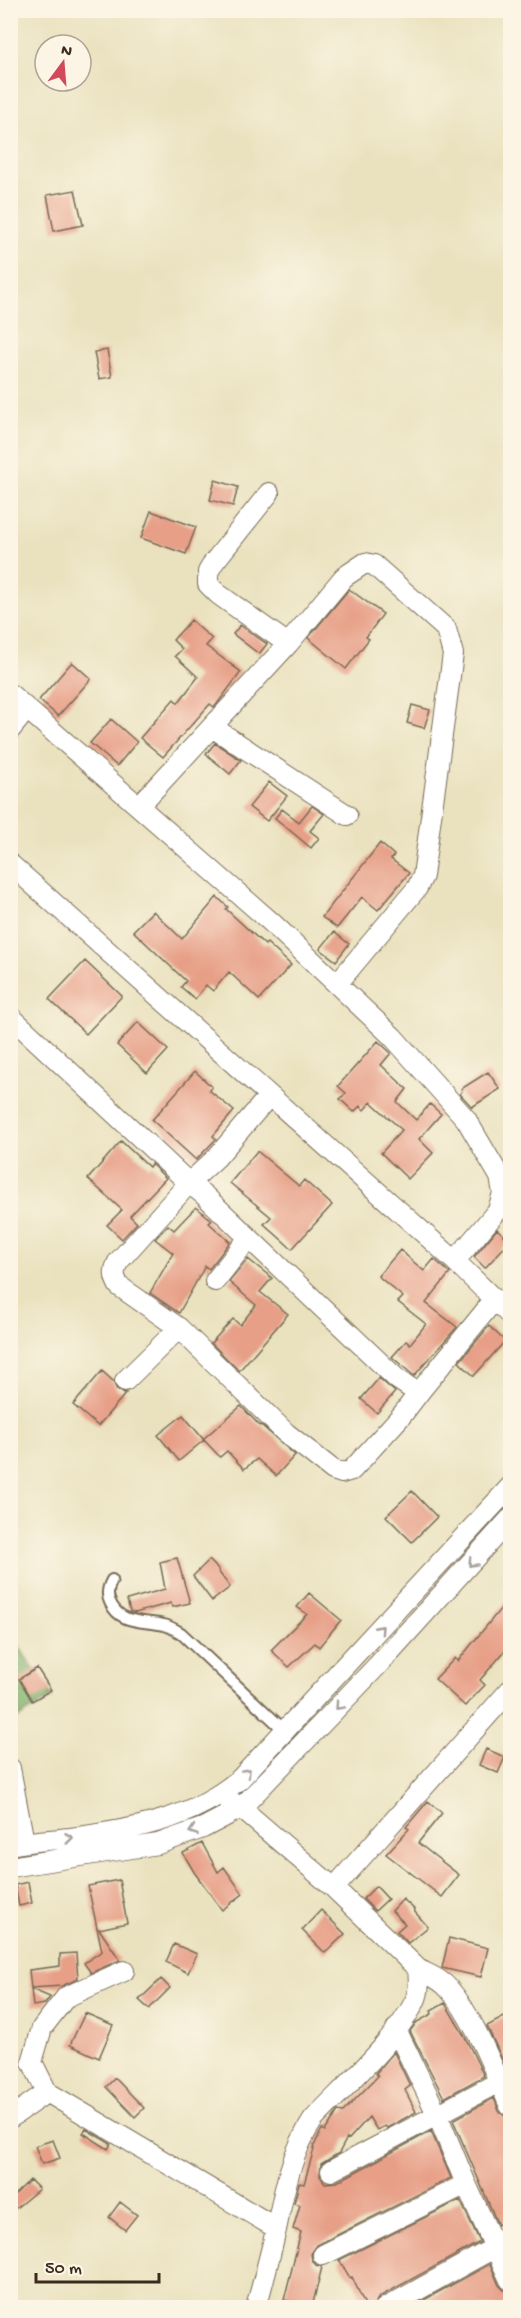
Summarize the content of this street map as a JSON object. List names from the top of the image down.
{
  "scale_bar": "50 m",
  "north": "top"
}
